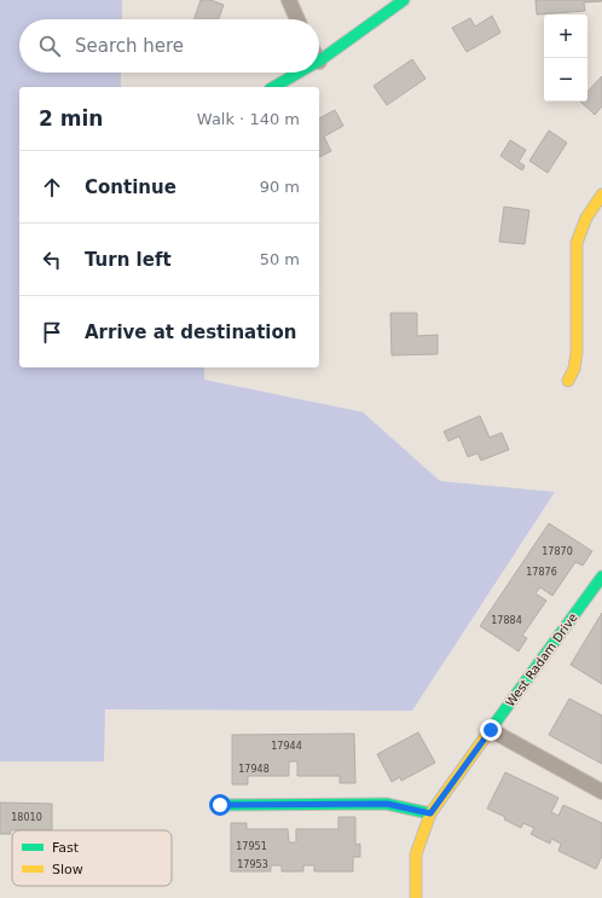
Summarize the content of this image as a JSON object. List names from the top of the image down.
{
  "streets": {
    "street": ["West Radam Drive"]
  },
  "house_numbers": [
    "17870",
    "17876",
    "17884",
    "17944",
    "17948",
    "18010",
    "17951",
    "17953"
  ],
  "legend": ["Fast", "Slow"],
  "page": {
    "map_buttons": ["+", "−"],
    "search": "Search here",
    "heading": ["2 min", "Walk · 140 m"],
    "list": [
      ["Continue", "90 m"],
      ["Turn left", "50 m"],
      "Arrive at destination"
    ]
  }
}
